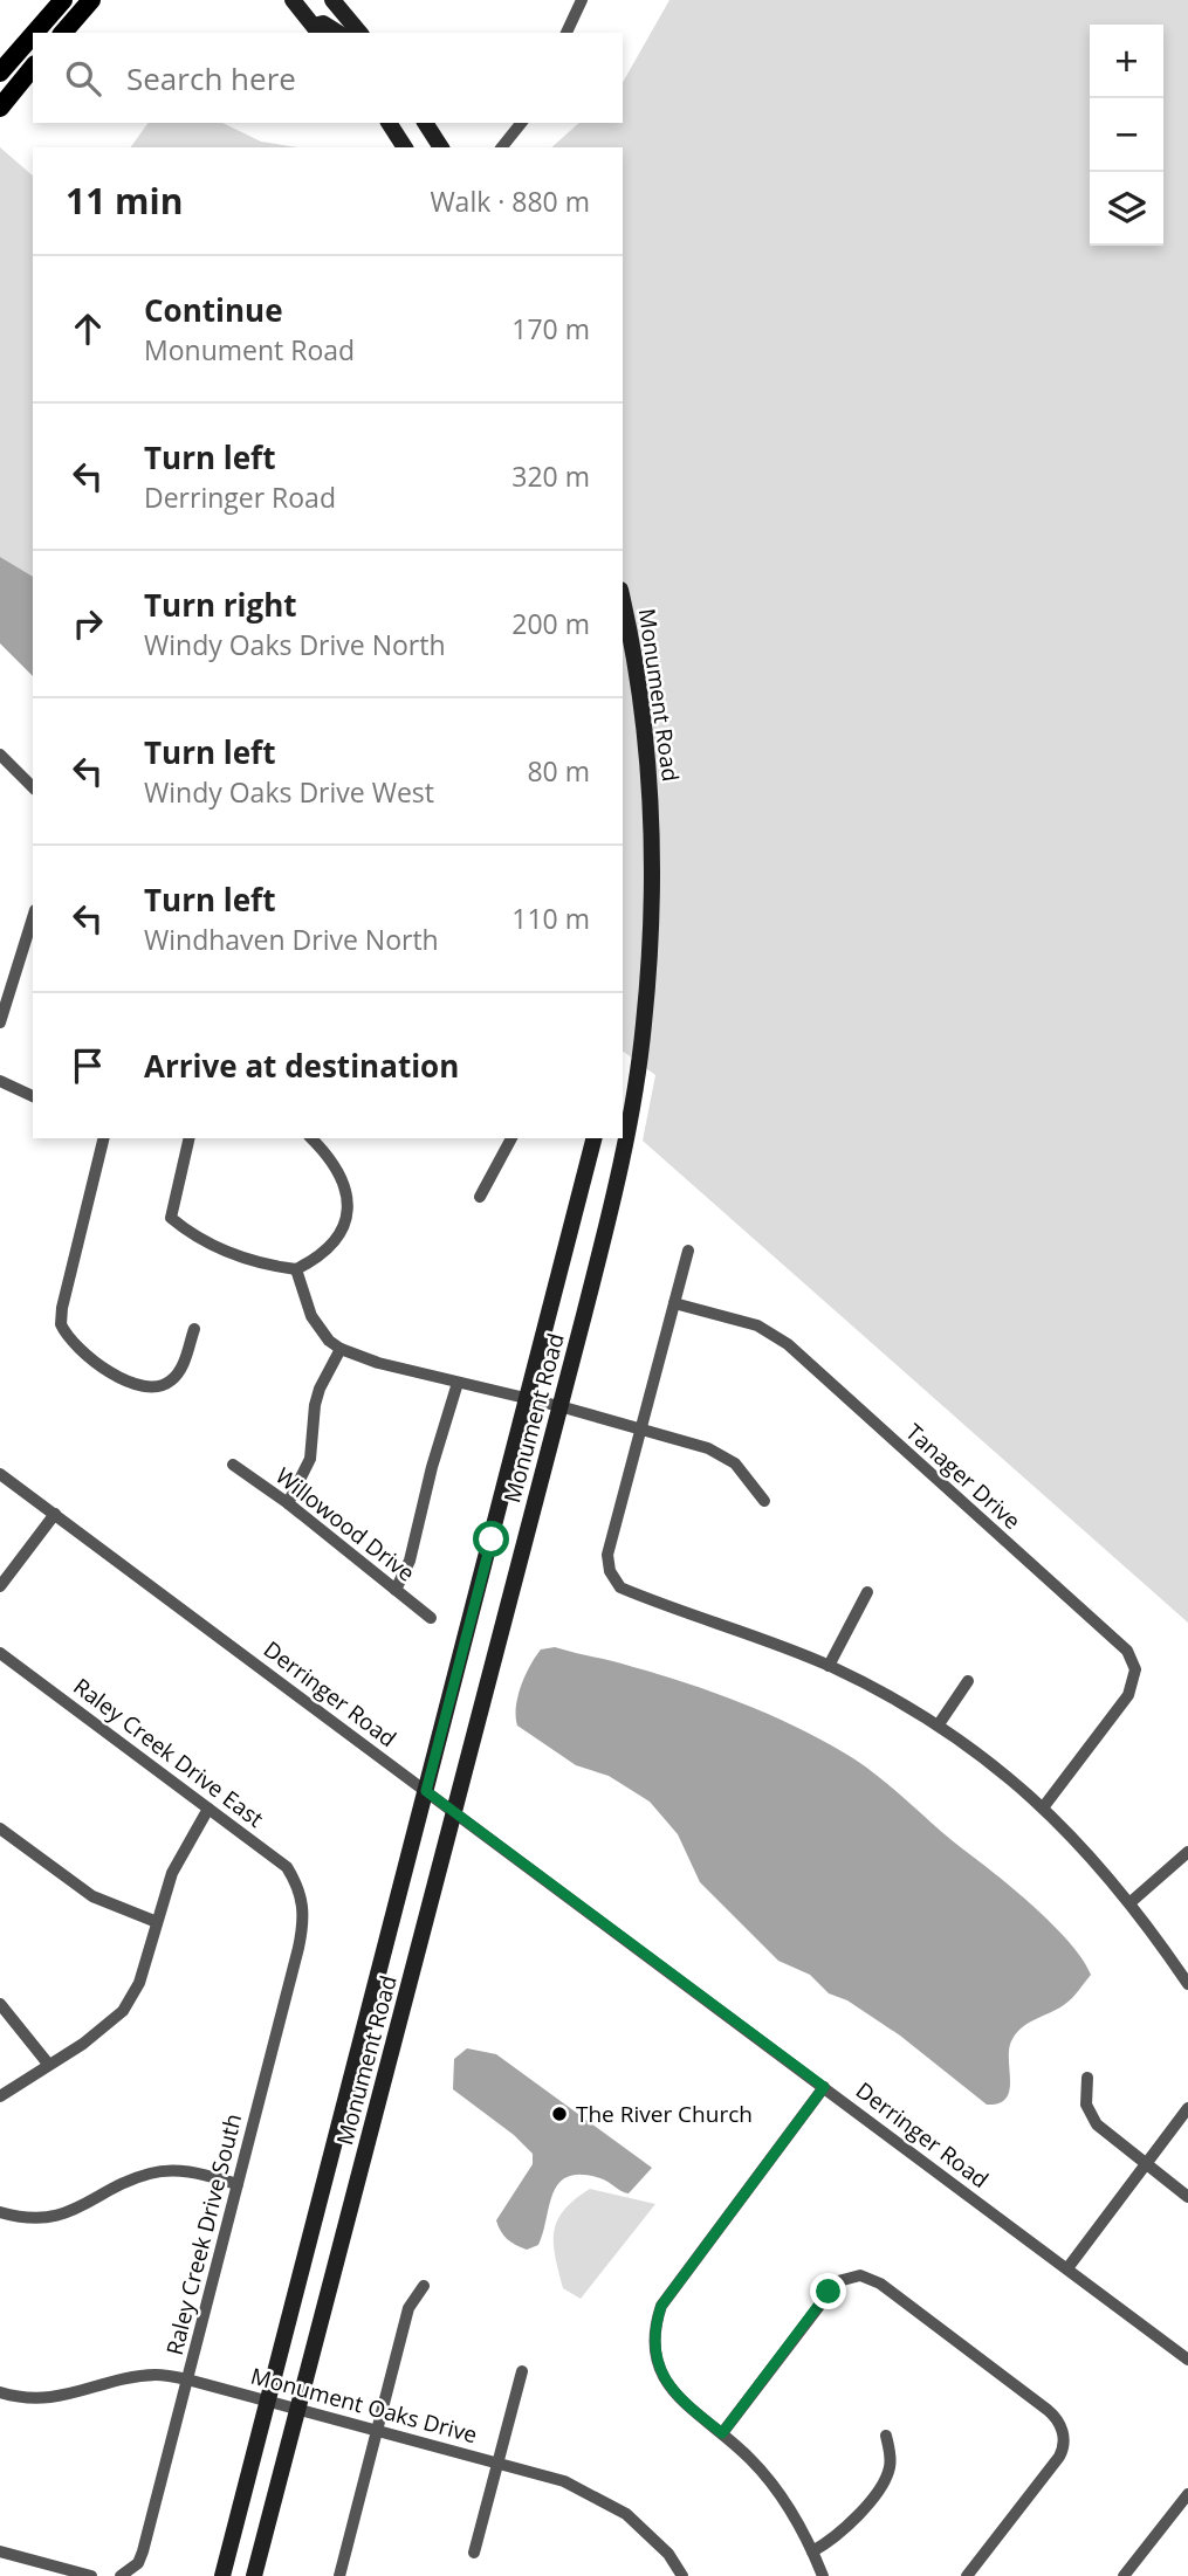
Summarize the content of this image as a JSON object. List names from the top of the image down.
{
  "streets": {
    "main road": ["Monument Road"],
    "street": [
      "Tanager Drive",
      "Willowood Drive",
      "Derringer Road",
      "Raley Creek Drive East",
      "Raley Creek Drive South",
      "Monument Oaks Drive"
    ]
  },
  "crossings": [
    ["Monument Road", "Derringer Road"],
    ["Monument Road", "Monument Oaks Drive"],
    ["Raley Creek Drive East", "Raley Creek Drive South"],
    ["Raley Creek Drive South", "Monument Oaks Drive"]
  ],
  "places": ["The River Church"],
  "page": {
    "map_buttons": ["+", "−"],
    "search": "Search here",
    "heading": ["11 min", "Walk · 880 m"],
    "list": [
      ["Continue", "Monument Road", "170 m"],
      ["Turn left", "Derringer Road", "320 m"],
      ["Turn right", "Windy Oaks Drive North", "200 m"],
      ["Turn left", "Windy Oaks Drive West", "80 m"],
      ["Turn left", "Windhaven Drive North", "110 m"],
      "Arrive at destination"
    ]
  }
}
